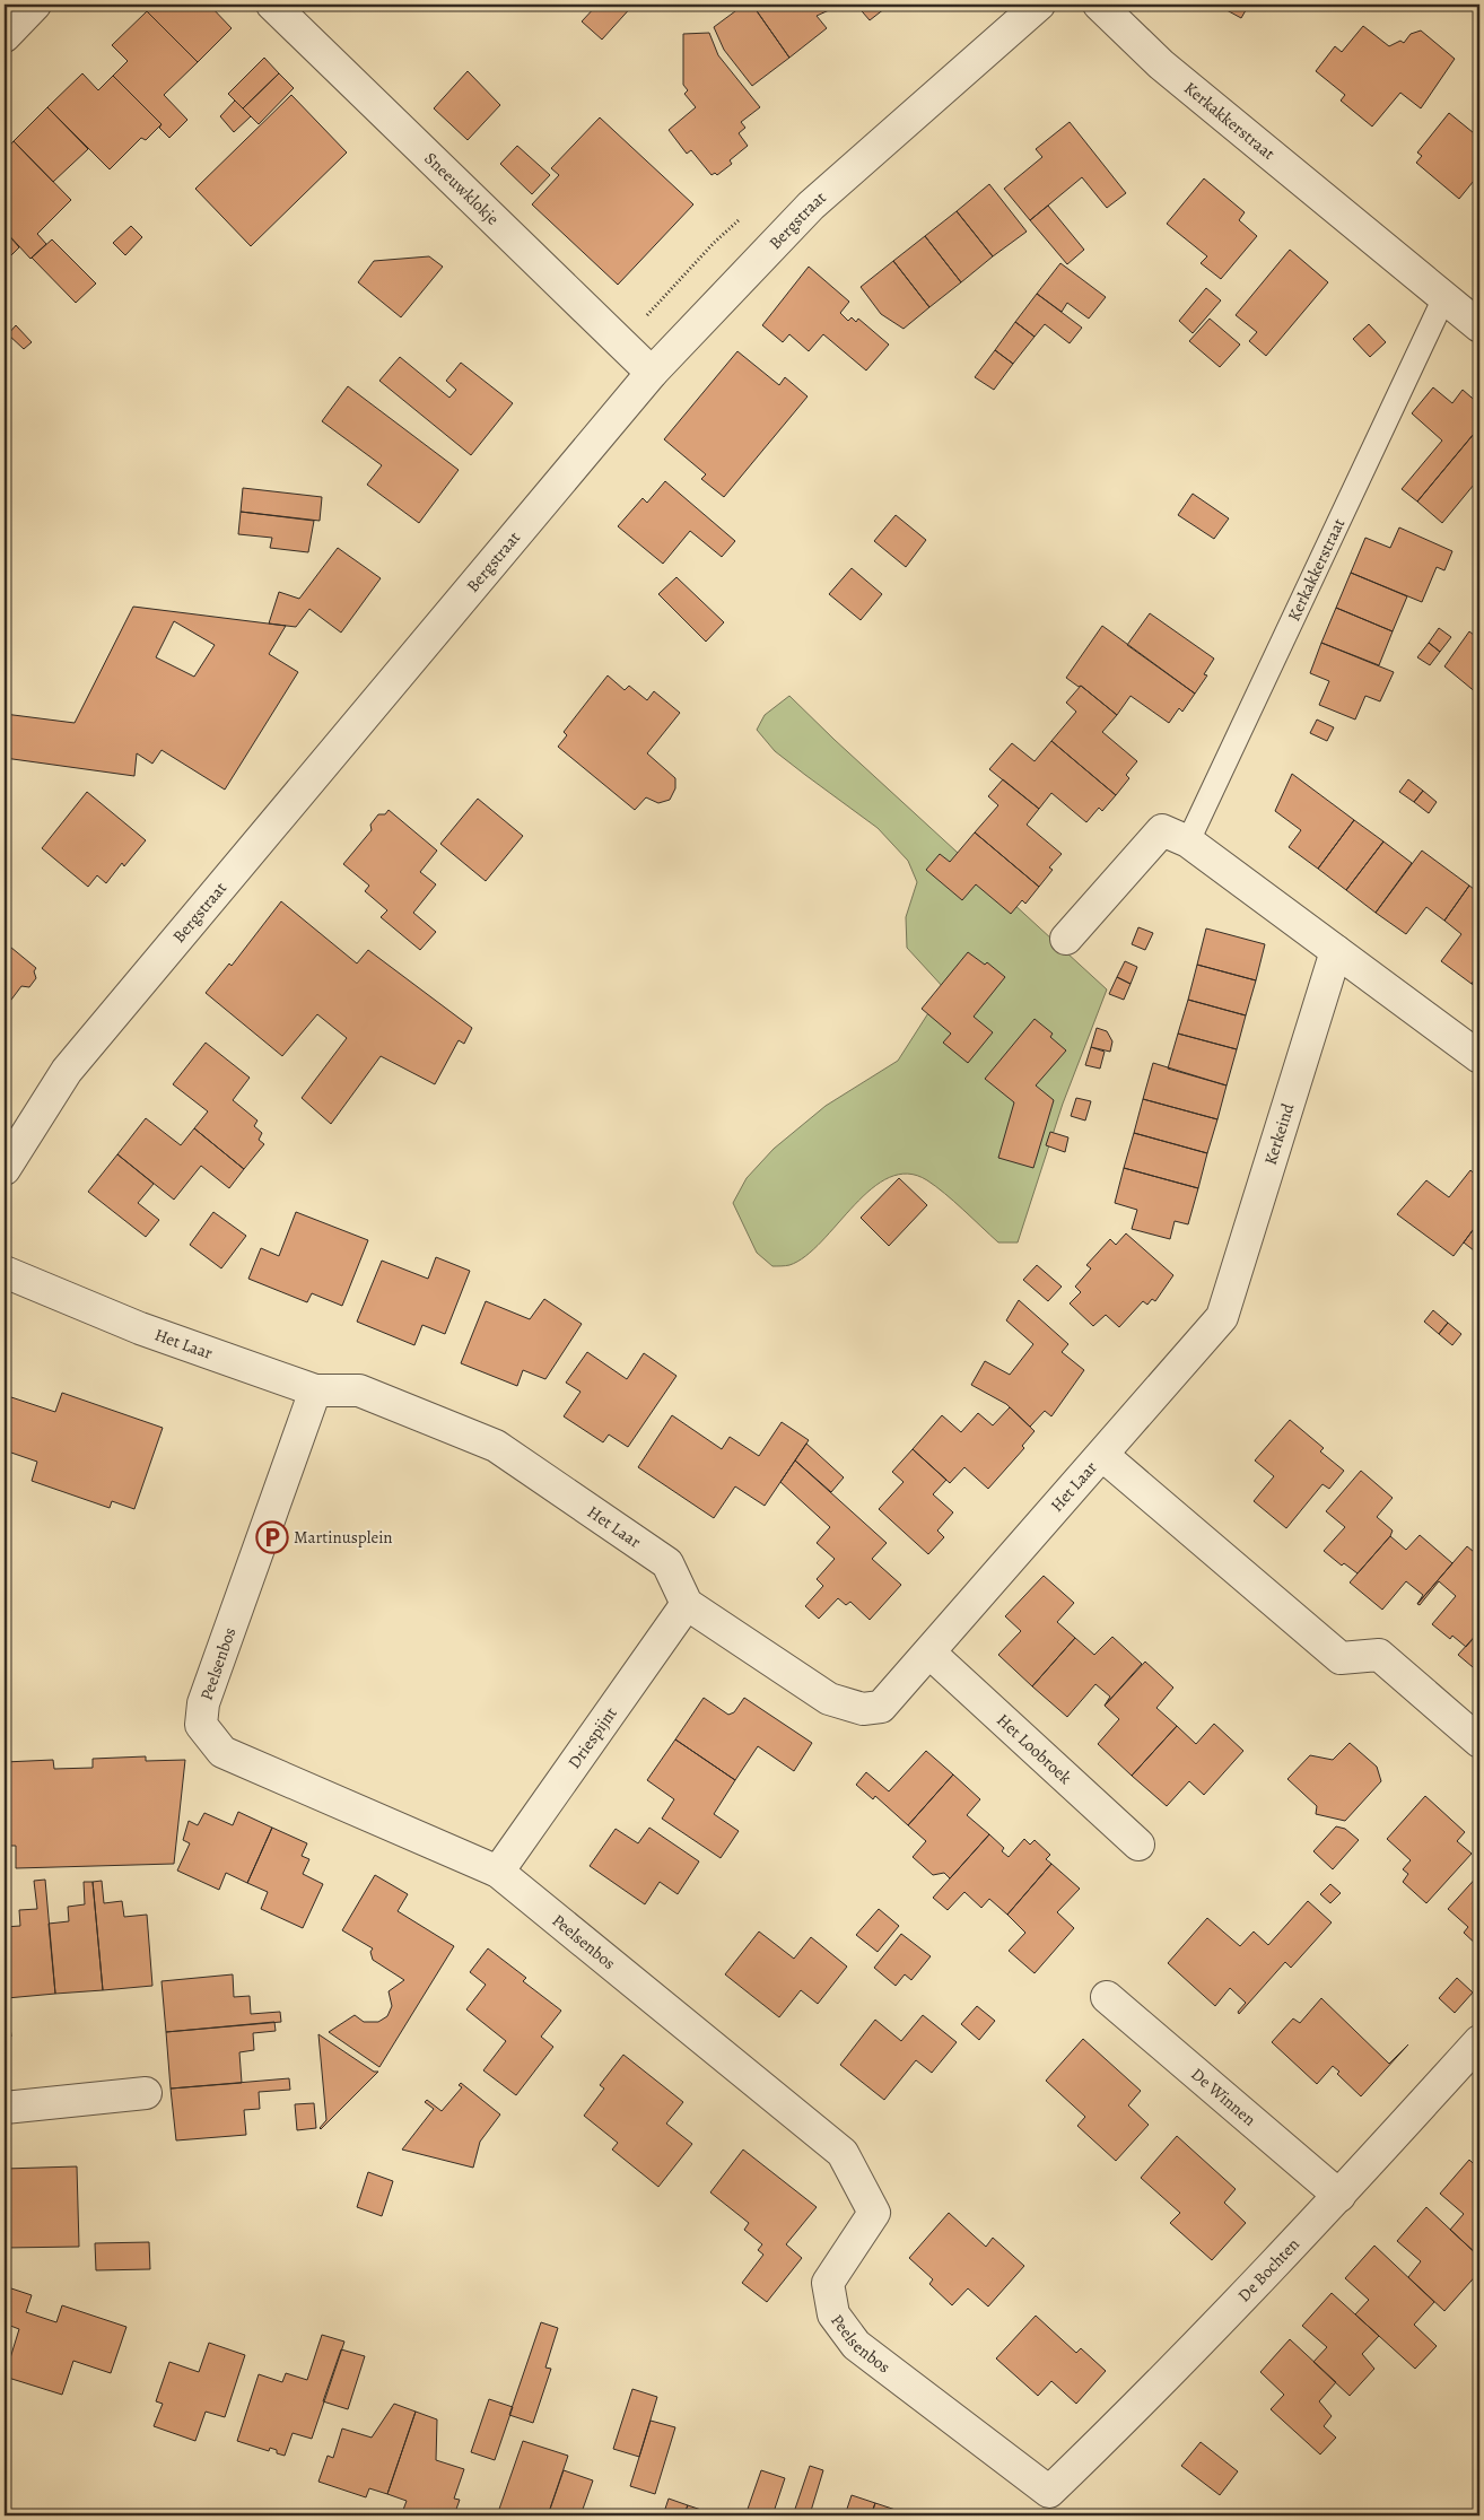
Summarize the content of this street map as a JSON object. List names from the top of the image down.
{
  "streets": {
    "street": [
      "Kerkakkerstraat",
      "Sneeuwklokje",
      "Bergstraat",
      "Kerkeind",
      "Het Laar",
      "Peelsenbos",
      "Driespijnt",
      "Het Loobroek",
      "De Winnen",
      "De Bochten"
    ]
  },
  "crossings": [
    ["Sneeuwklokje", "Bergstraat"],
    ["Kerkeind", "Het Laar"],
    ["Het Laar", "Peelsenbos"],
    ["Het Laar", "Driespijnt"],
    ["Het Laar", "Het Loobroek"],
    ["Peelsenbos", "Driespijnt"],
    ["Peelsenbos", "De Bochten"],
    ["De Winnen", "De Bochten"]
  ],
  "places": {
    "parking": ["Martinusplein"]
  }
}
